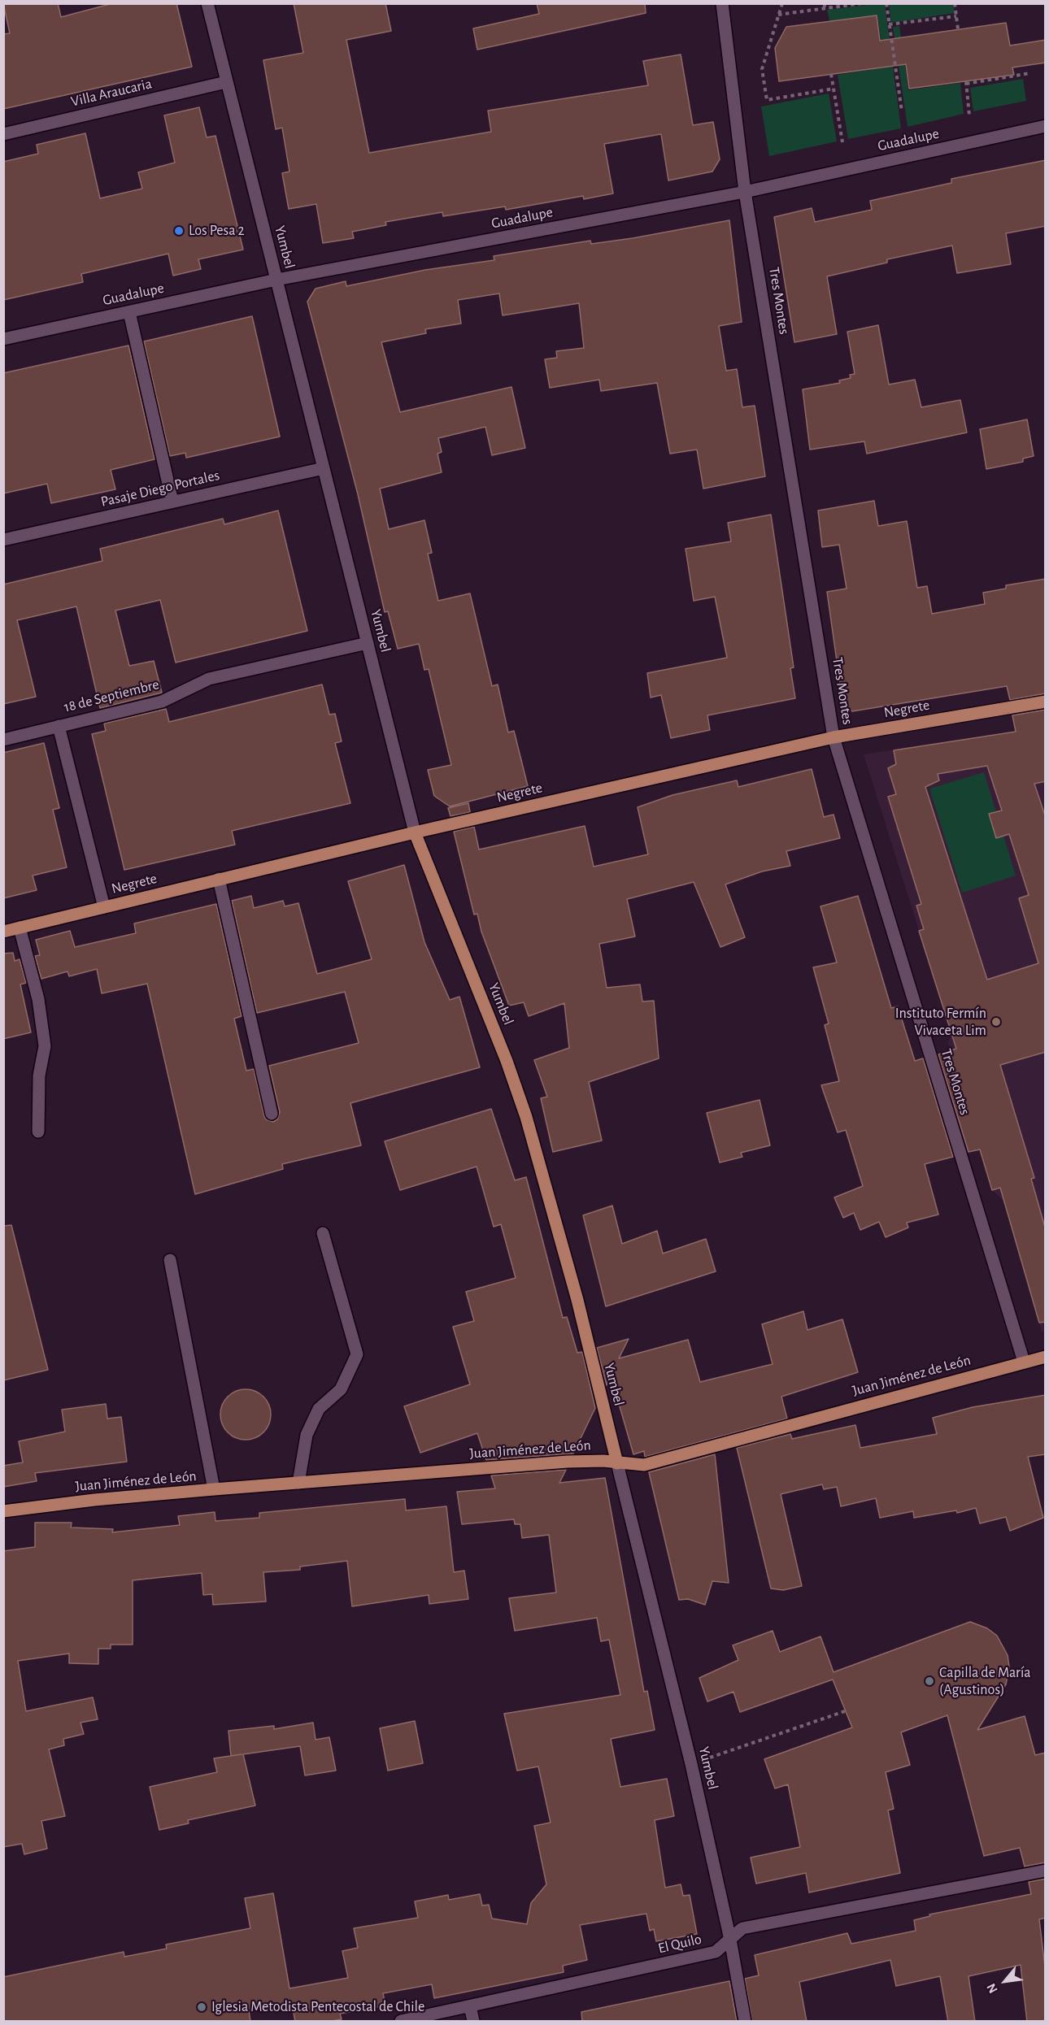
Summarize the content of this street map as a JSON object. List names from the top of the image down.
{
  "streets": {
    "main road": ["Yumbel", "Negrete", "Juan Jiménez de León"],
    "street": [
      "Villa Araucaria",
      "Guadalupe",
      "Tres Montes",
      "Pasaje Diego Portales",
      "18 de Septiembre",
      "El Quilo"
    ]
  },
  "crossings": [
    ["Villa Araucaria", "Yumbel"],
    ["Guadalupe", "Yumbel"],
    ["Guadalupe", "Tres Montes"],
    ["Yumbel", "Pasaje Diego Portales"],
    ["Yumbel", "18 de Septiembre"],
    ["Yumbel", "Negrete"],
    ["Yumbel", "Juan Jiménez de León"],
    ["Yumbel", "El Quilo"],
    ["Tres Montes", "Negrete"],
    ["Tres Montes", "Juan Jiménez de León"]
  ],
  "places": [
    "Los Pesa 2",
    "Instituto Fermín Vivaceta Lim",
    "Capilla de María (Agustinos)",
    "Iglesia Metodista Pentecostal de Chile"
  ],
  "north": "bottom left"
}
